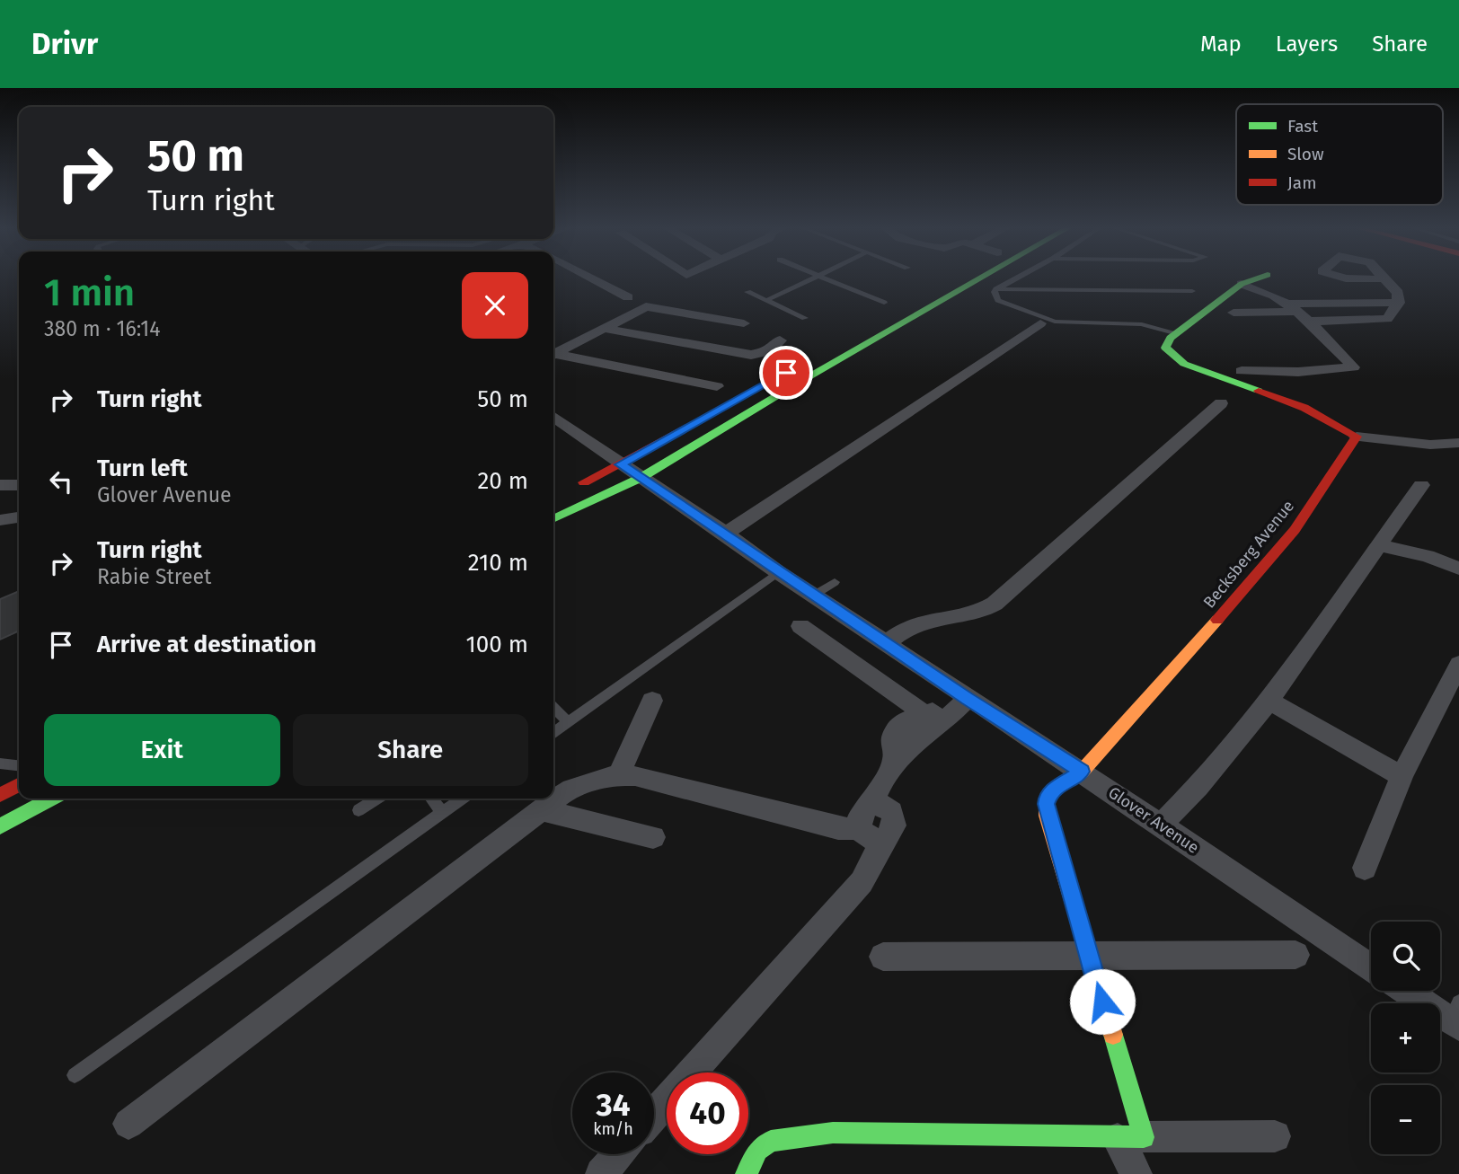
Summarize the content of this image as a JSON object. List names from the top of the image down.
{
  "streets": {
    "main road": ["Becksberg Avenue"],
    "street": ["Glover Avenue"]
  },
  "crossings": [
    ["Becksberg Avenue", "Glover Avenue"]
  ],
  "legend": ["Fast", "Slow", "Jam"],
  "page": {
    "header": "Drivr",
    "nav": ["Map", "Layers", "Share"],
    "turn": ["50 m", "Turn right"],
    "heading": ["1 min", "380 m · 16:14"],
    "list": [
      {
        "name": "Turn right",
        "value": "50 m"
      },
      {
        "name": "Turn left",
        "note": "Glover Avenue",
        "value": "20 m"
      },
      {
        "name": "Turn right",
        "note": "Rabie Street",
        "value": "210 m"
      },
      {
        "name": "Arrive at destination",
        "value": "100 m"
      }
    ],
    "buttons": ["Exit", "Share"],
    "map_buttons": ["+", "−"],
    "speed": "34 km/h",
    "limit": "40"
  }
}
